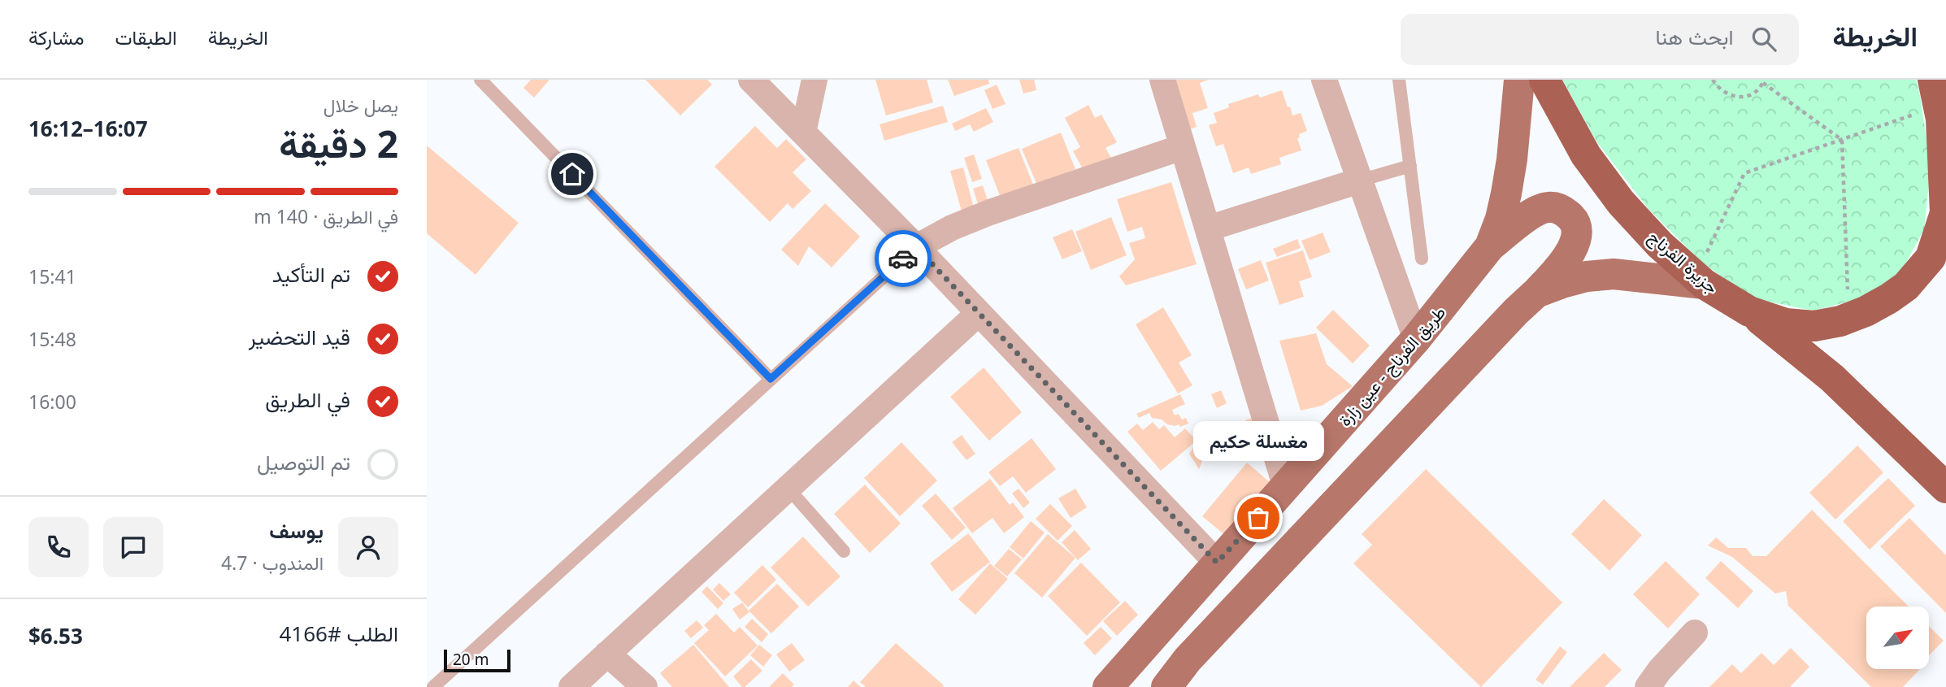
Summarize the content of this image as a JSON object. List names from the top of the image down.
{
  "streets": {
    "highway": ["جزيرة الفرناج"],
    "main road": ["طريق الفرناج - عين زارة"]
  },
  "places": ["مغسلة حكيم"],
  "scale_bar": "20 m",
  "north": "top right",
  "page": {
    "header": "الخريطة",
    "search": "ابحث هنا",
    "nav": ["الخريطة", "الطبقات", "مشاركة"],
    "heading": ["2 دقيقة", "يصل خلال", "16:07–16:12"],
    "panel": [
      "يوسف",
      "المندوب · 4.7",
      "الطلب #4166",
      "$6.53"
    ],
    "bar": "في الطريق · 140 m",
    "list": [
      ["تم التأكيد", "15:41"],
      ["قيد التحضير", "15:48"],
      ["في الطريق", "16:00"],
      "تم التوصيل"
    ],
    "bubble": "مغسلة حكيم",
    "scale": "20 m"
  }
}
